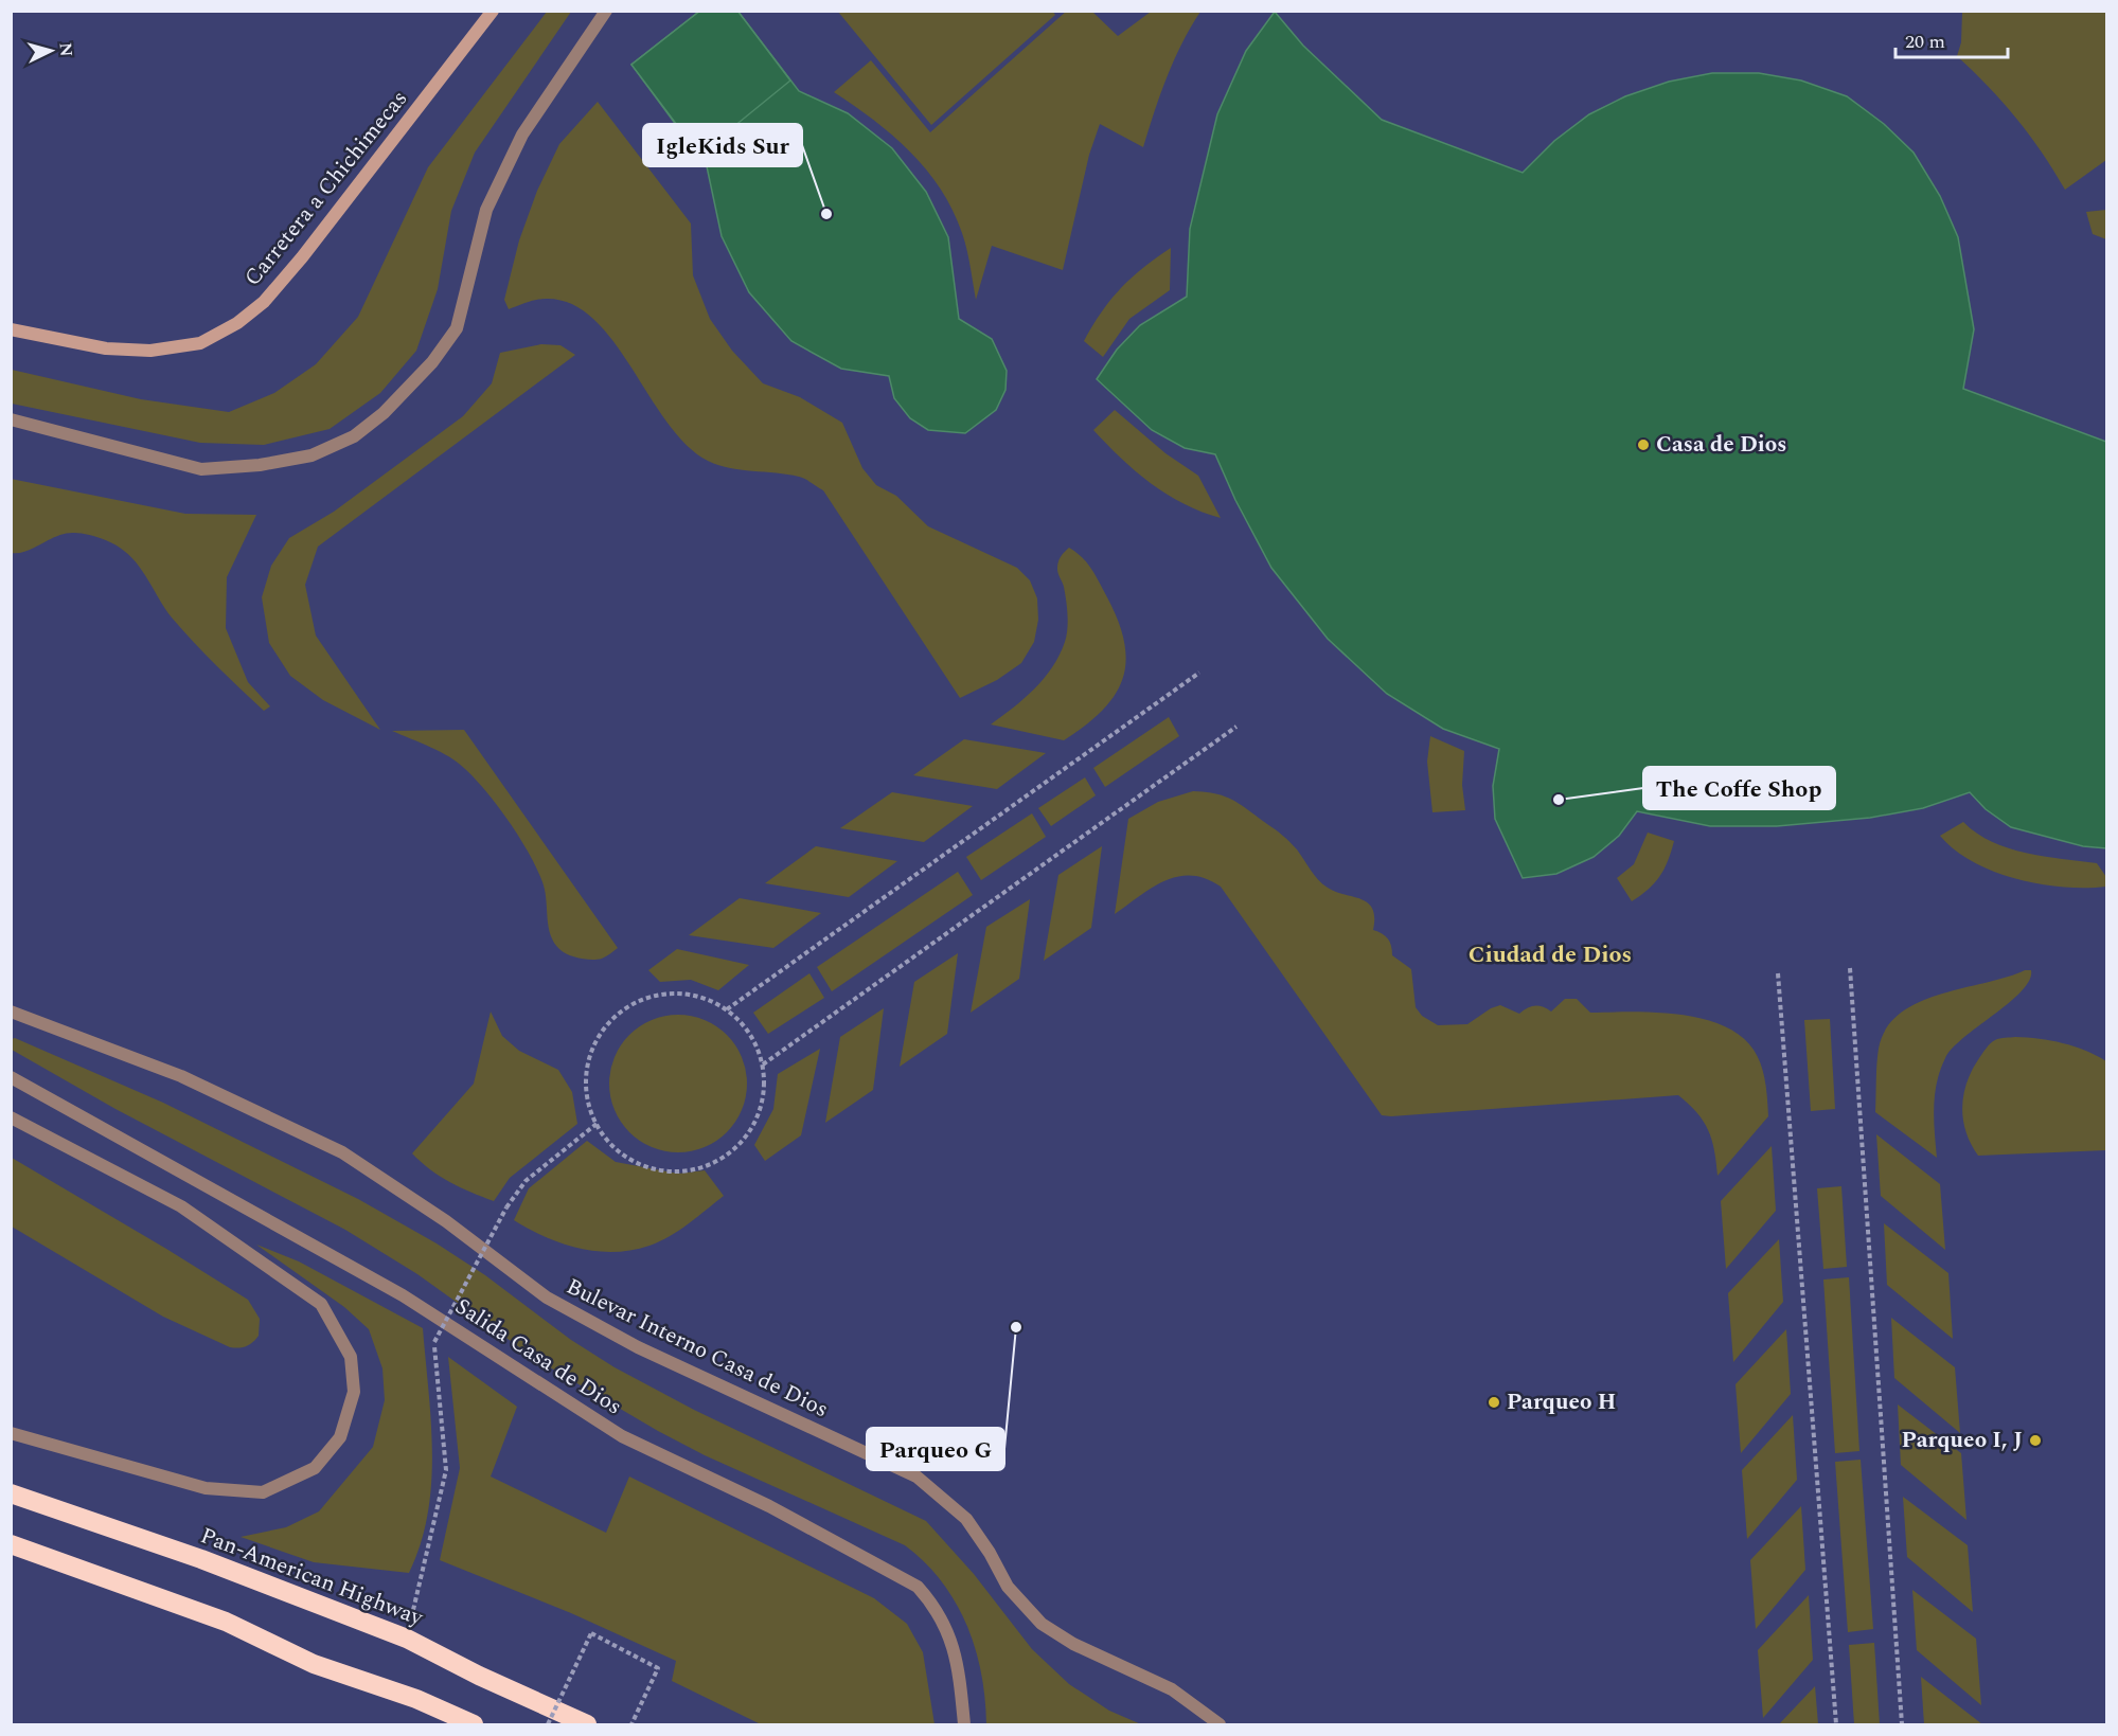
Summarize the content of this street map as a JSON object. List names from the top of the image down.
{
  "streets": {
    "highway": ["Pan-American Highway"],
    "street": ["Carretera a Chichimecas"],
    "lane": ["Bulevar Interno Casa de Dios", "Salida Casa de Dios"]
  },
  "districts": ["Ciudad de Dios"],
  "places": [
    "IgleKids Sur",
    "Casa de Dios",
    "The Coffe Shop",
    "Parqueo G",
    "Parqueo H",
    "Parqueo I, J"
  ],
  "scale_bar": "20 m",
  "north": "right"
}
